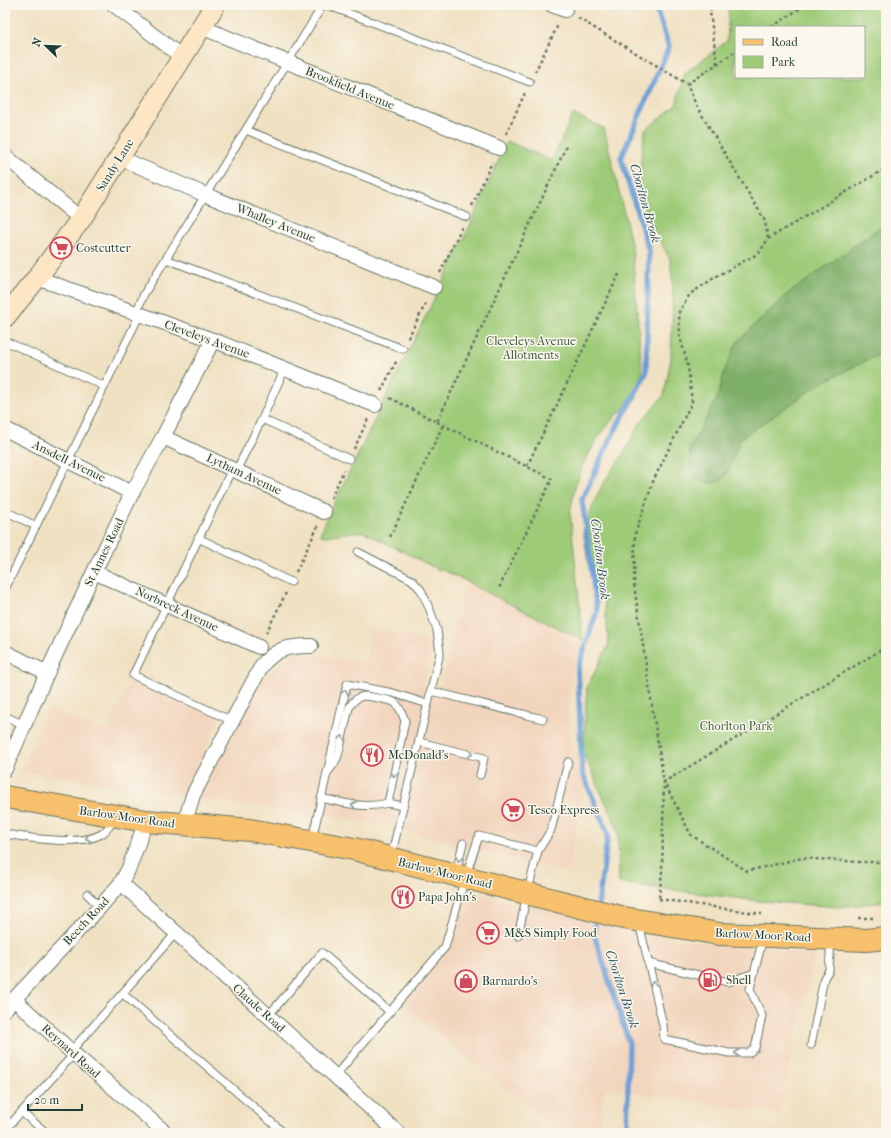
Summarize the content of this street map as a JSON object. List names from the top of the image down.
{
  "streets": {
    "main road": ["Barlow Moor Road"],
    "street": [
      "Brookfield Avenue",
      "Sandy Lane",
      "Whalley Avenue",
      "Cleveleys Avenue",
      "Ansdell Avenue",
      "Lytham Avenue",
      "St Annes Road",
      "Norbreck Avenue",
      "Beech Road",
      "Claude Road",
      "Reynard Road"
    ]
  },
  "crossings": [
    ["Brookfield Avenue", "Sandy Lane"],
    ["Sandy Lane", "Whalley Avenue"],
    ["Sandy Lane", "Cleveleys Avenue"],
    ["Cleveleys Avenue", "St Annes Road"],
    ["Ansdell Avenue", "St Annes Road"],
    ["Lytham Avenue", "St Annes Road"],
    ["St Annes Road", "Norbreck Avenue"],
    ["Barlow Moor Road", "Beech Road"],
    ["Beech Road", "Claude Road"],
    ["Beech Road", "Reynard Road"]
  ],
  "water": ["Chorlton Brook"],
  "parks": ["Cleveleys Avenue Allotments", "Chorlton Park"],
  "places": {
    "supermarket": ["Costcutter", "Tesco Express", "M&S Simply Food"],
    "restaurant": ["McDonald's", "Papa John's"],
    "fuel station": ["Shell"],
    "shop": ["Barnardo's"]
  },
  "legend": ["Road", "Park"],
  "scale_bar": "20 m",
  "north": "top left"
}
